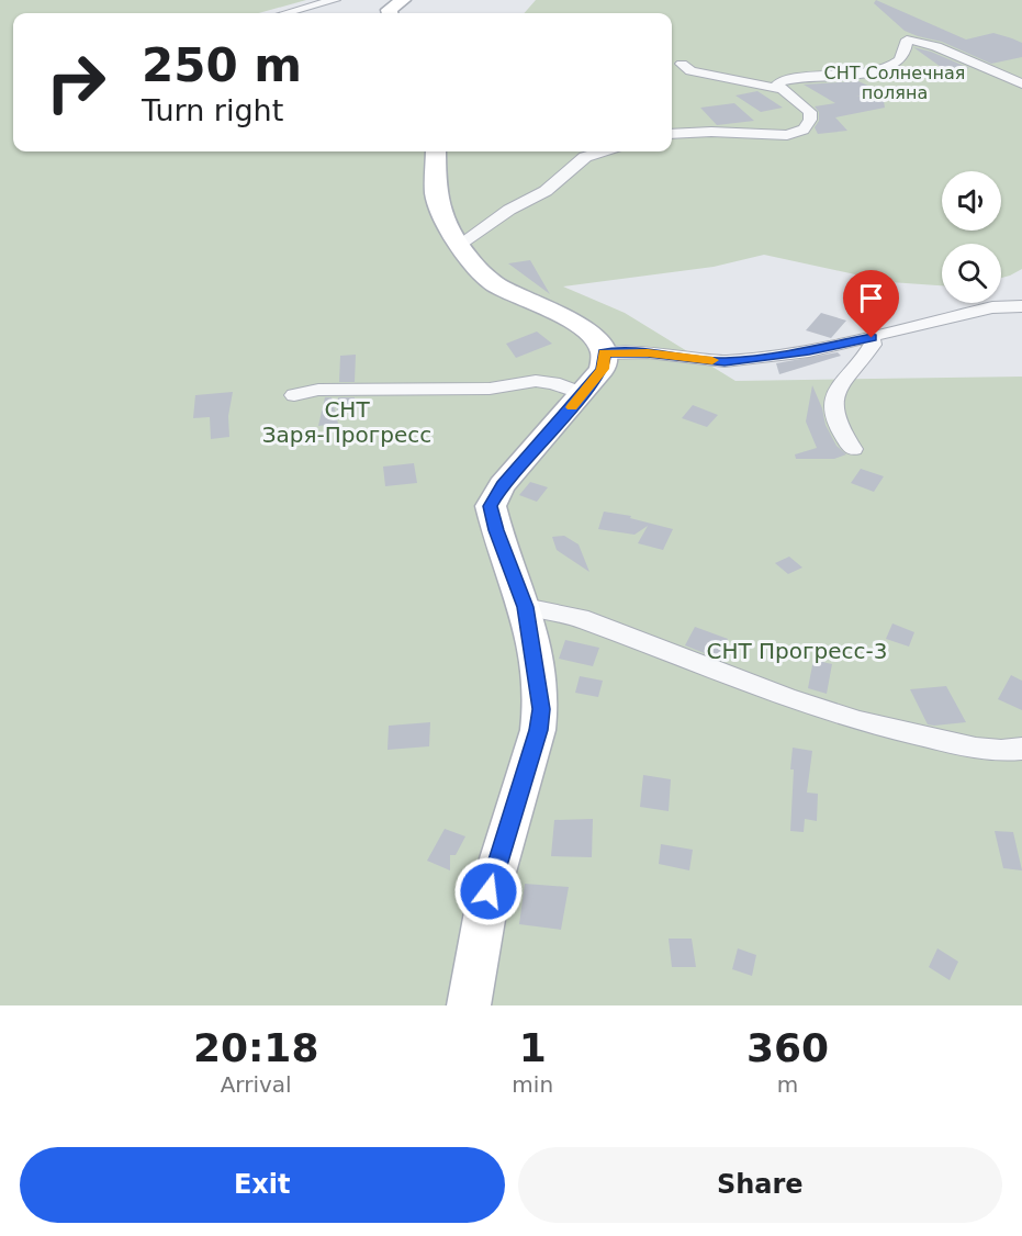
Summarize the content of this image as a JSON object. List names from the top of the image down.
{
  "parks": ["СНТ Солнечная поляна", "СНТ Заря-Прогресс", "СНТ Прогресс-3"],
  "page": {
    "turn": ["250 m", "Turn right"],
    "eta": [
      "20:18",
      "Arrival",
      "1",
      "min",
      "360",
      "m"
    ],
    "buttons": ["Exit", "Share"]
  }
}
